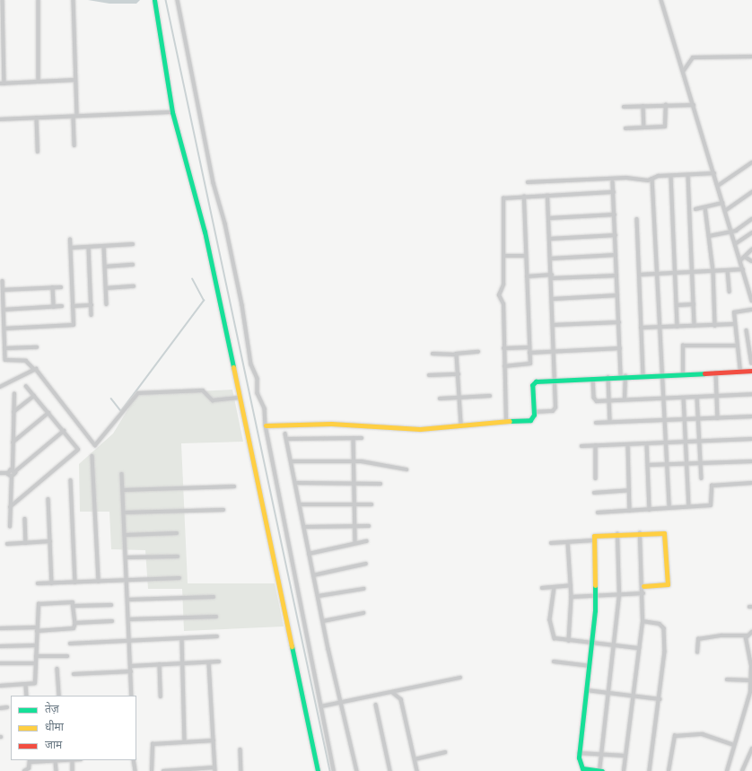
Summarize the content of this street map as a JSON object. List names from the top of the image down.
{
  "legend": ["तेज़", "धीमा", "जाम"]
}
